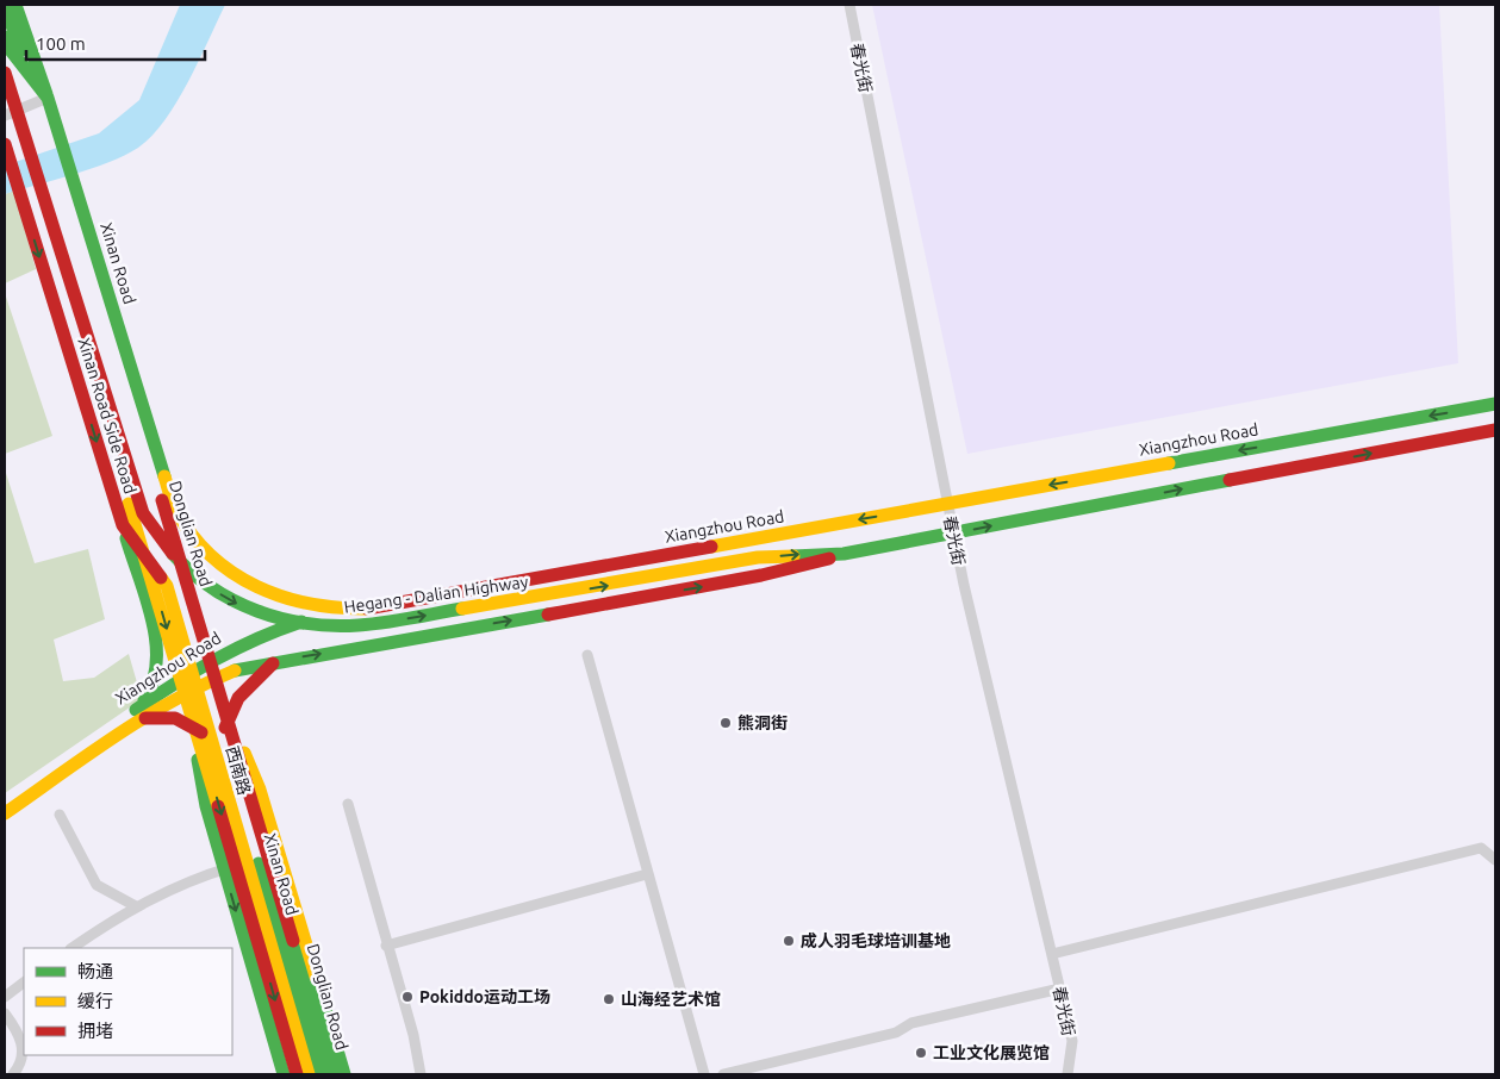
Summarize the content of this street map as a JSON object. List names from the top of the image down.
{
  "streets": {
    "main road": [
      "Xinan Road",
      "Xinan Road Side Road",
      "Xiangzhou Road",
      "Donglian Road",
      "Hegang - Dalian Highway",
      "西南路"
    ],
    "street": ["春光街"]
  },
  "crossings": [
    ["春光街", "Xiangzhou Road"],
    ["Xinan Road", "Xiangzhou Road"],
    ["Xinan Road", "Hegang - Dalian Highway"],
    ["Xinan Road", "西南路"],
    ["Xinan Road Side Road", "Xiangzhou Road"],
    ["Xiangzhou Road", "Hegang - Dalian Highway"]
  ],
  "one_way": ["Hegang - Dalian Highway"],
  "places": [
    "熊洞街",
    "成人羽毛球培训基地",
    "Pokiddo运动工场",
    "山海经艺术馆",
    "工业文化展览馆"
  ],
  "legend": ["畅通", "缓行", "拥堵"],
  "scale_bar": "100 m"
}
